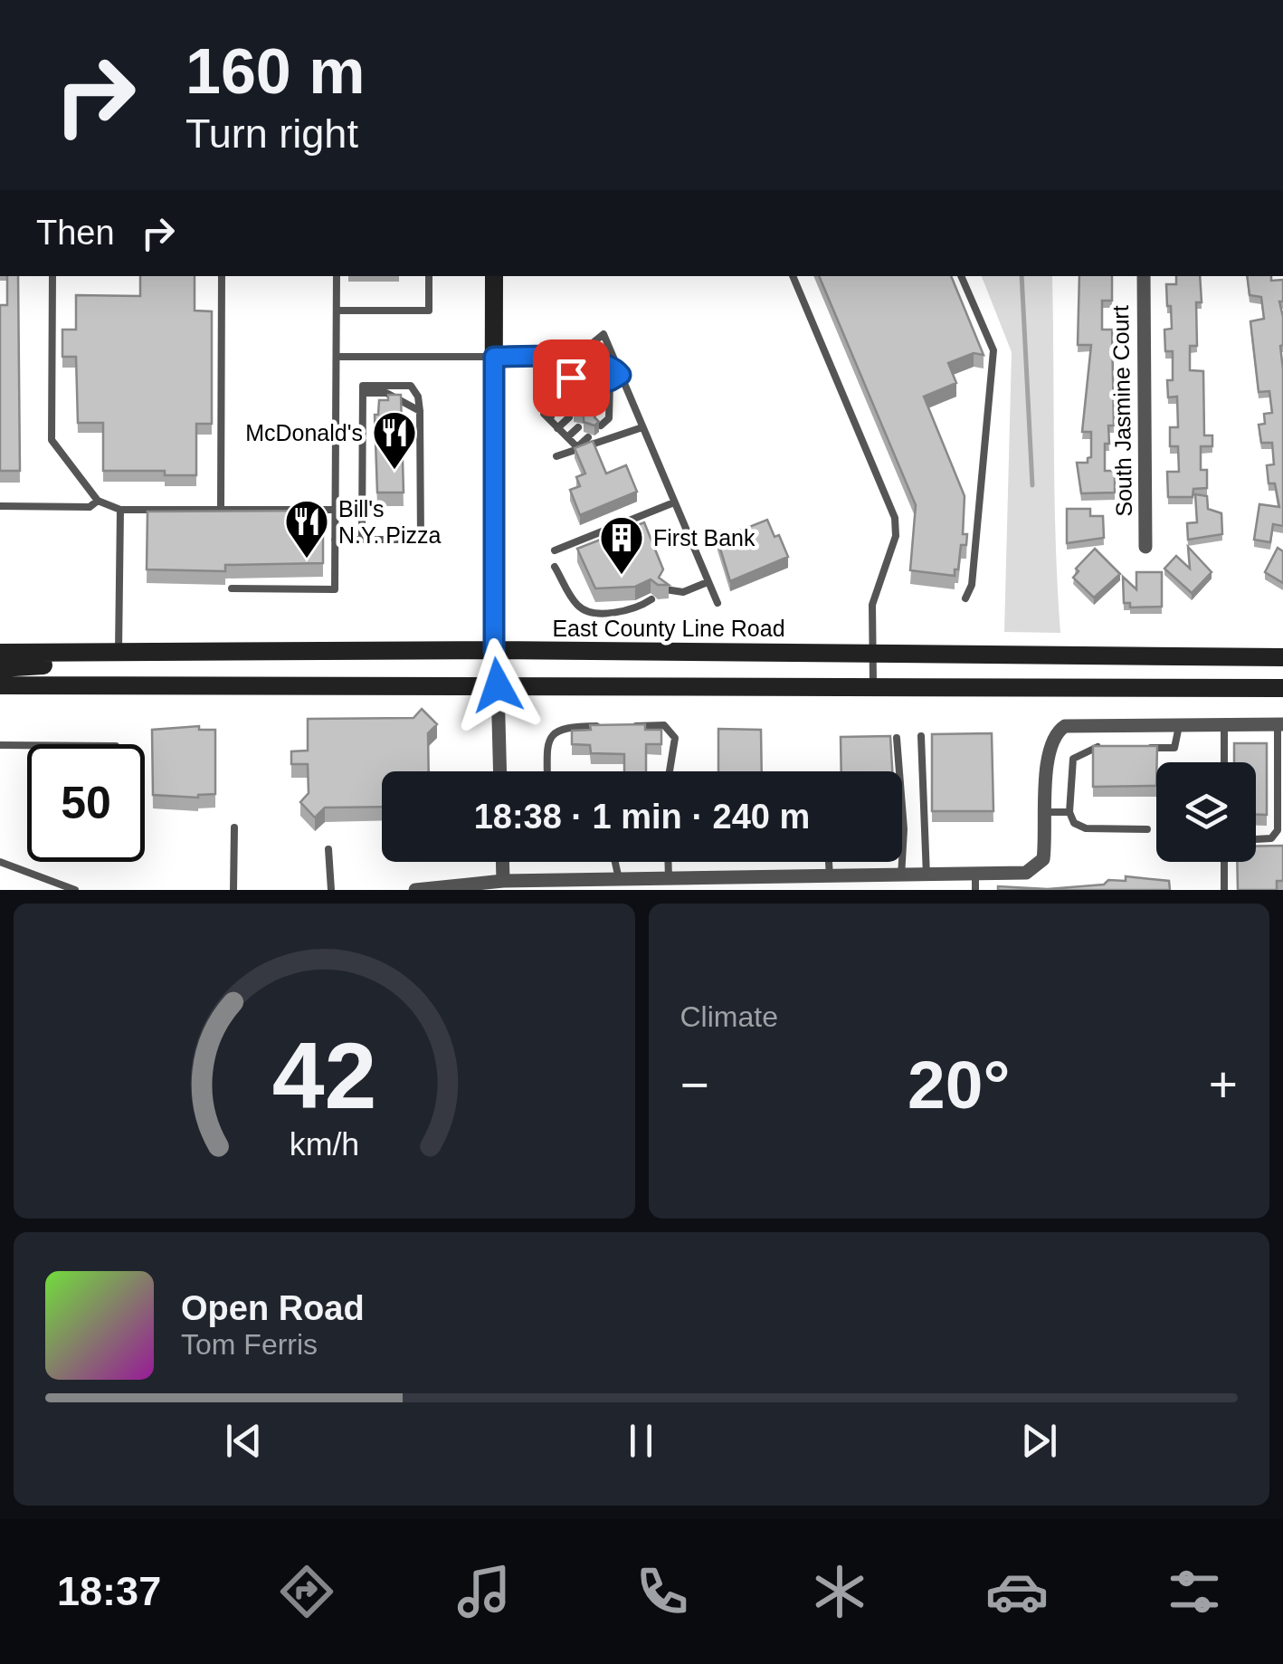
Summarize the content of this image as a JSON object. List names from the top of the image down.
{
  "streets": {
    "main road": ["East County Line Road"],
    "street": ["South Jasmine Court"]
  },
  "places": {
    "restaurant": ["McDonald's", "Bill's N.Y. Pizza"],
    "building": ["First Bank"]
  },
  "page": {
    "turn": ["160 m", "Turn right"],
    "then": "Then",
    "limit": "50",
    "trip": "18:38 · 1 min · 240 m",
    "tile": "Climate",
    "heat": ["−", "20°", "+"],
    "song": ["Open Road", "Tom Ferris"],
    "tabs": "18:37",
    "gauge": ["42", "km/h"]
  }
}
